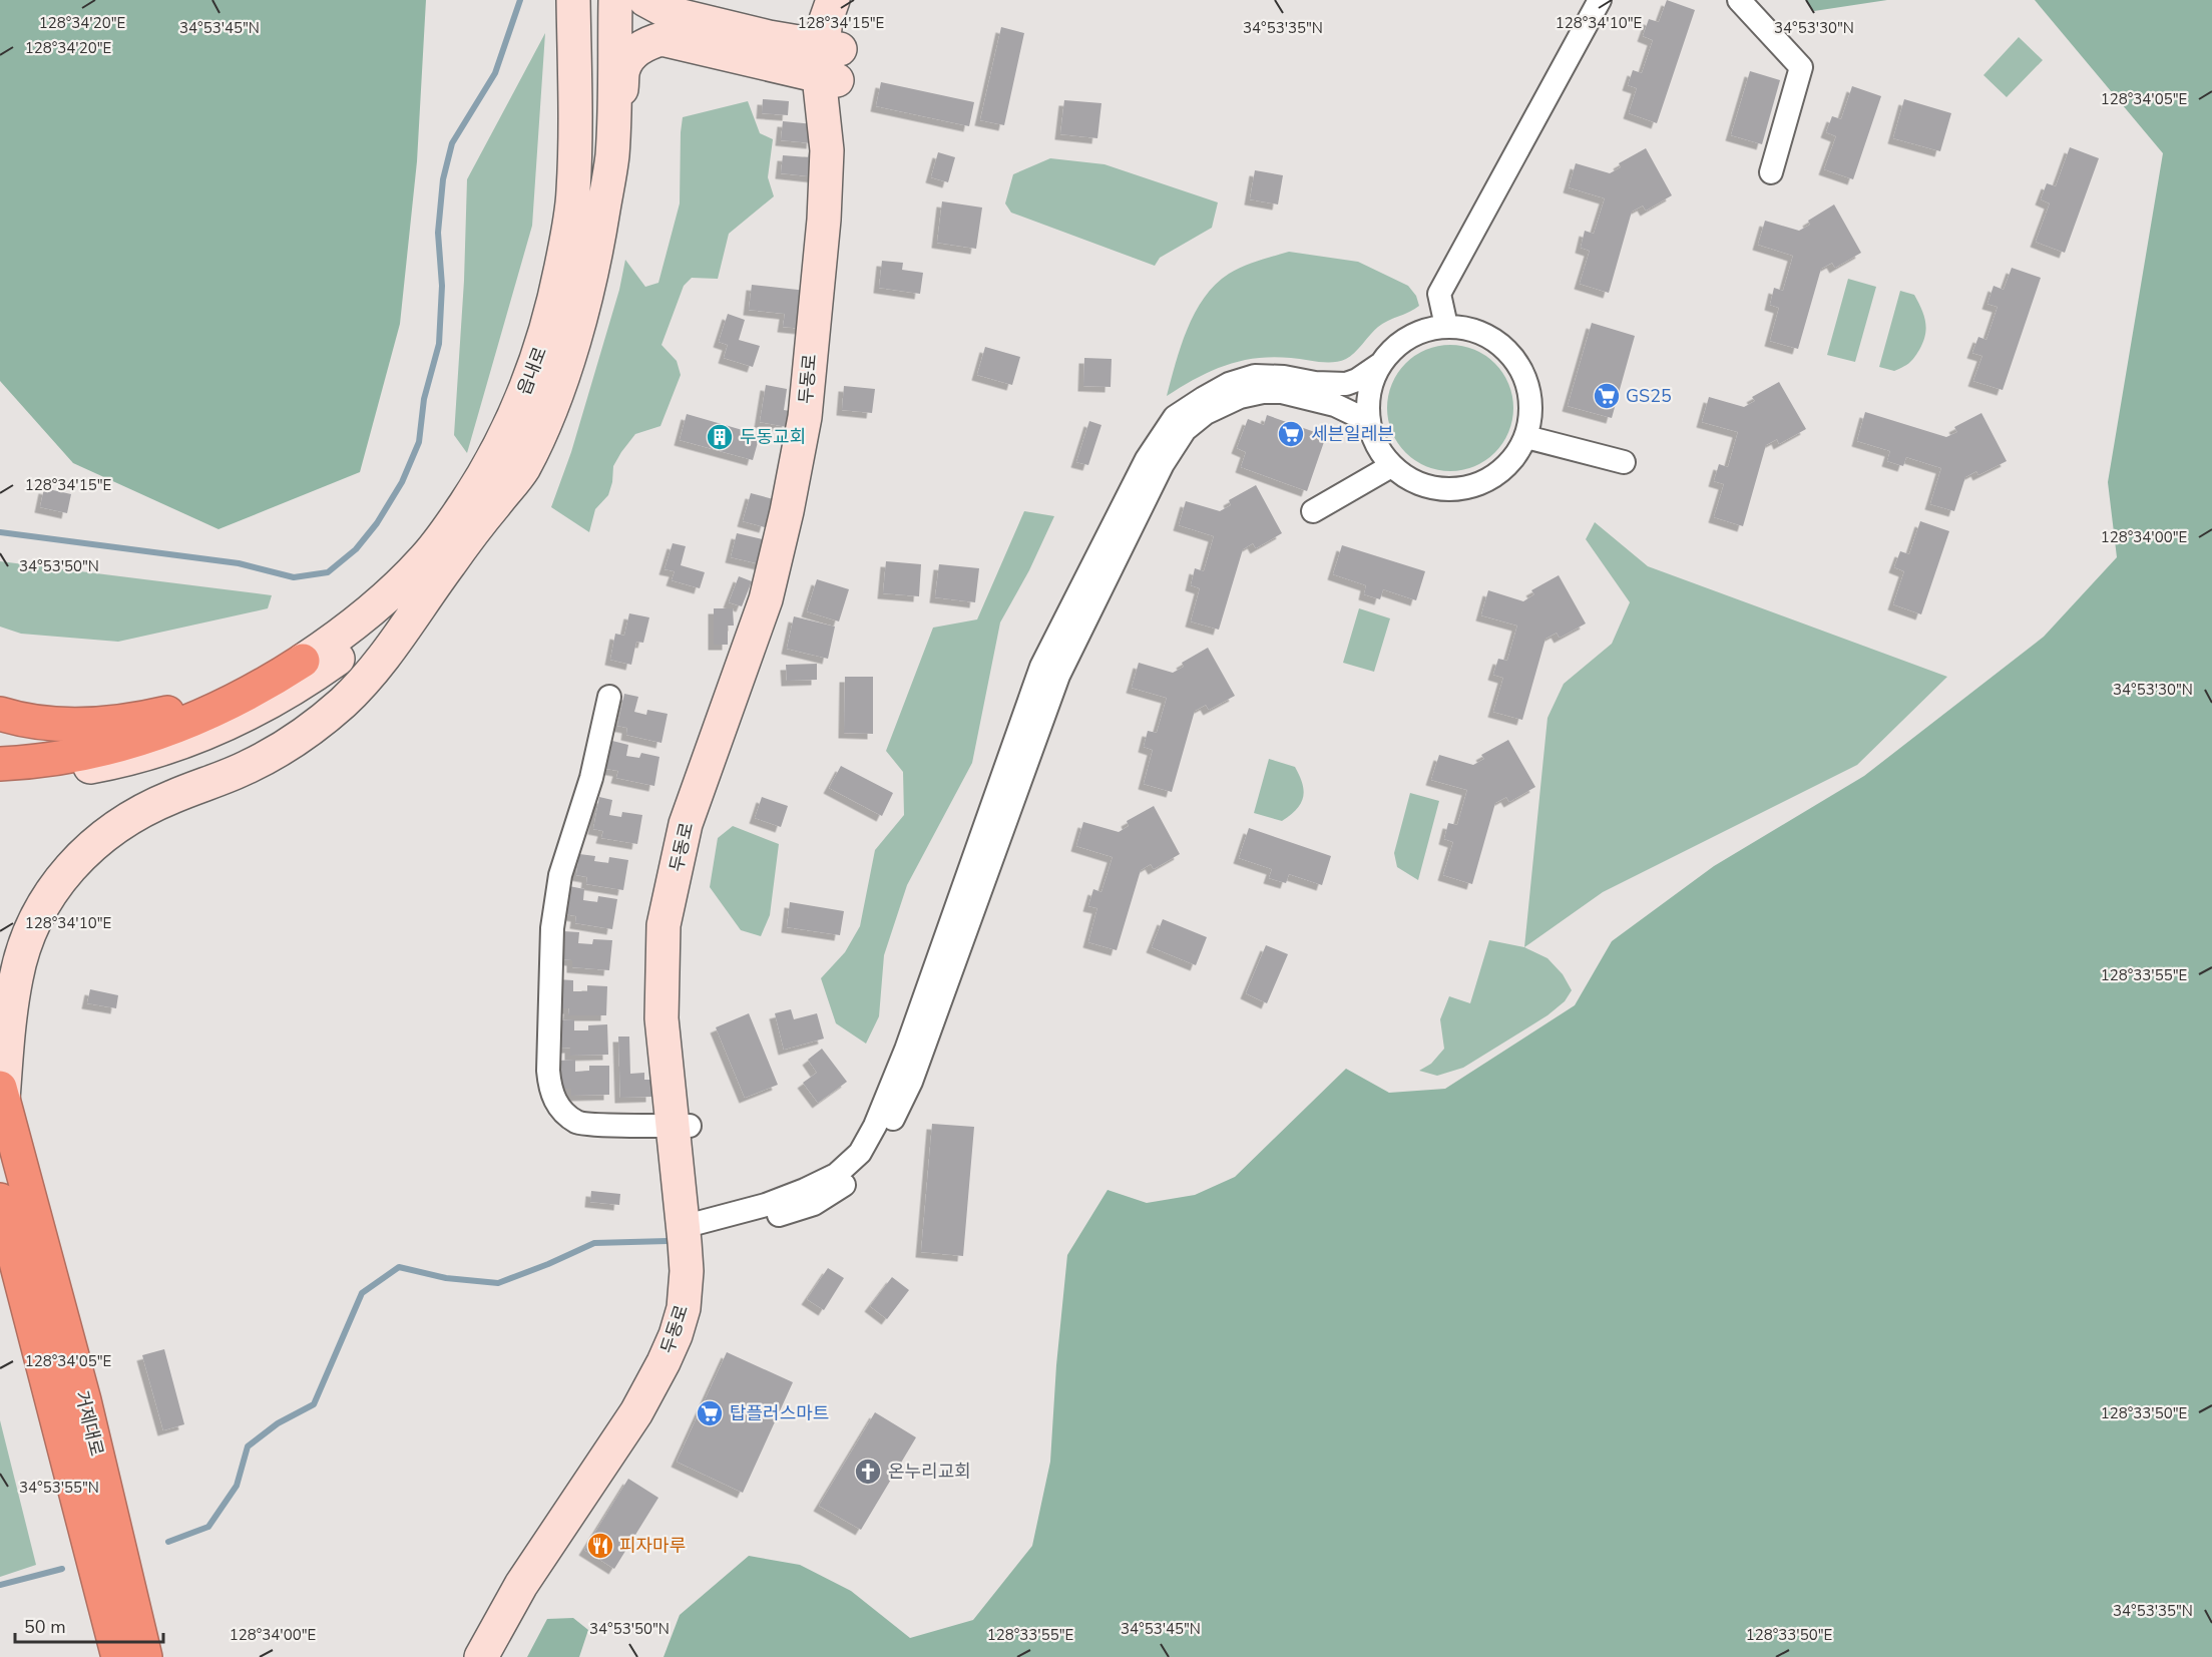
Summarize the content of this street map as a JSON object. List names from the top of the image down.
{
  "streets": {
    "highway": ["거제대로"],
    "street": ["읍내로", "두동로"]
  },
  "places": {
    "supermarket": ["GS25", "세븐일레븐", "탑플러스마트"],
    "building": ["두동교회"],
    "church": ["온누리교회"],
    "restaurant": ["피자마루"]
  },
  "scale_bar": "50 m",
  "coordinates": [
    "128°34'20\"E",
    "128°34'15\"E",
    "128°34'10\"E",
    "34°53'45\"N",
    "34°53'35\"N",
    "34°53'30\"N",
    "128°34'05\"E",
    "128°34'00\"E",
    "34°53'50\"N",
    "128°33'55\"E",
    "128°33'50\"E",
    "34°53'55\"N"
  ]
}
